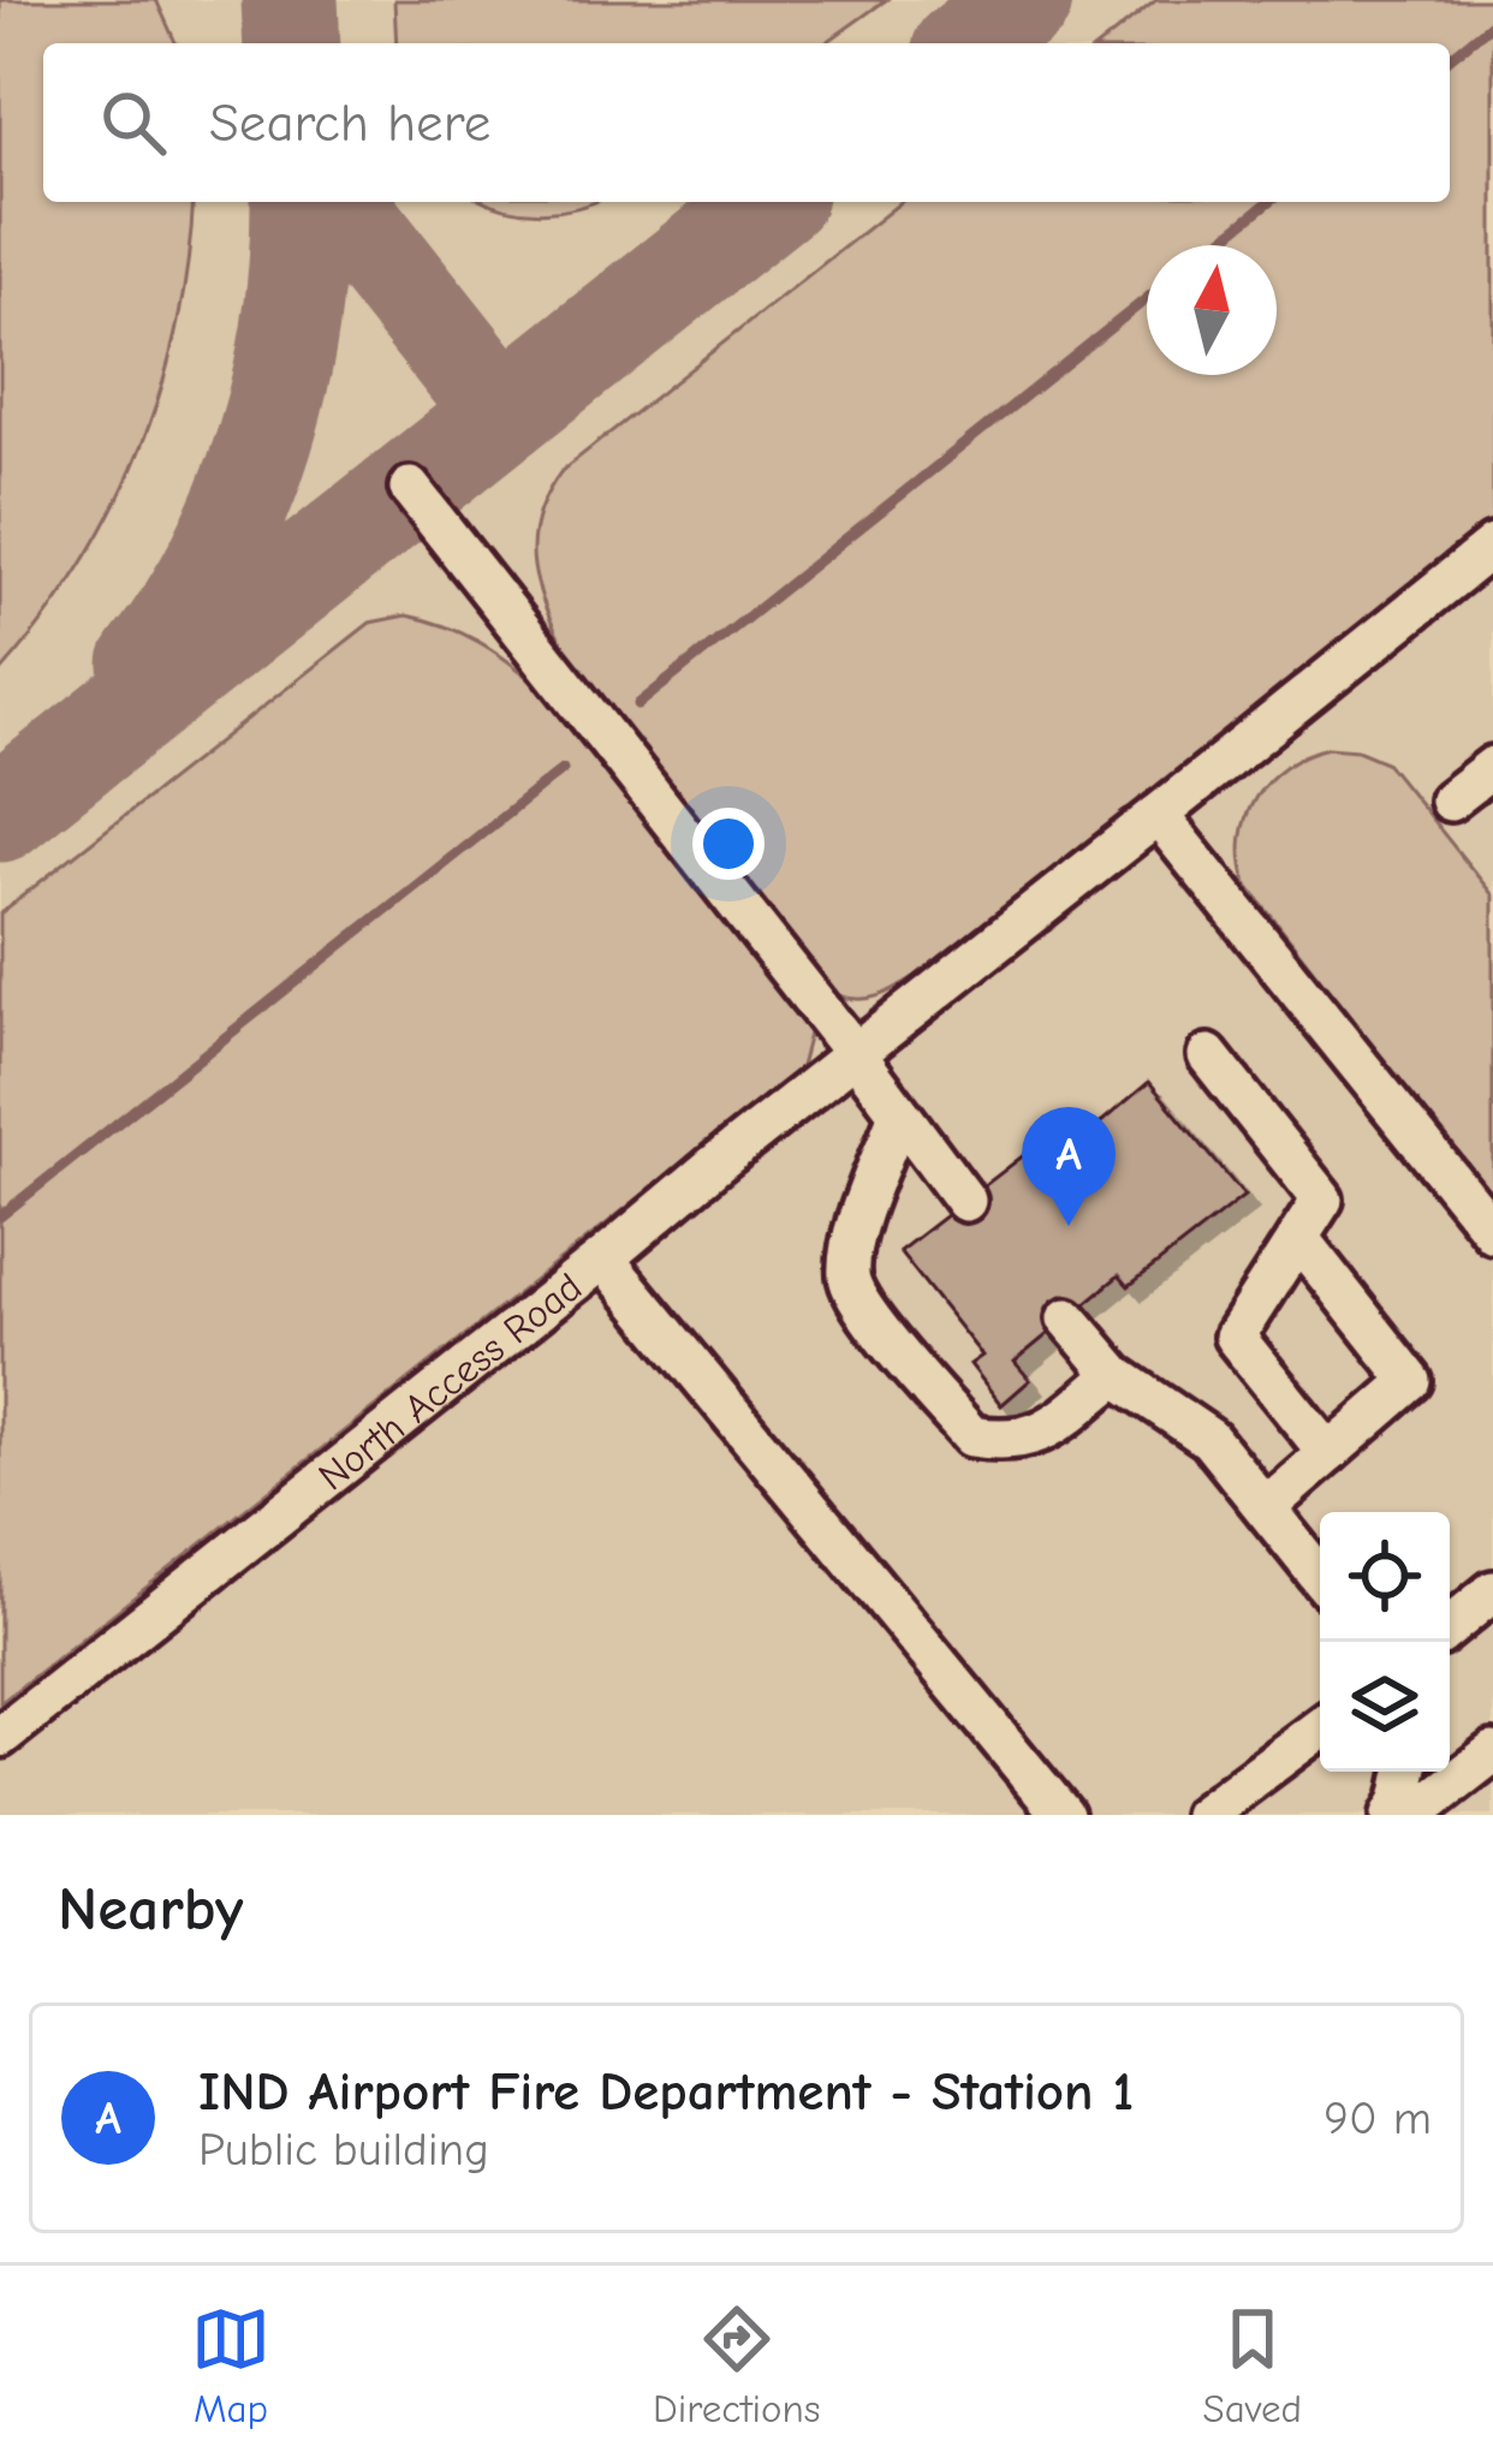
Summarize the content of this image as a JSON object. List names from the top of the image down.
{
  "streets": {
    "street": ["North Access Road"]
  },
  "north": "top",
  "page": {
    "search": "Search here",
    "pins": "A",
    "heading": "Nearby",
    "list": [
      {
        "mark": "A",
        "name": "IND Airport Fire Department - Station 1",
        "note": "Public building",
        "value": "90 m"
      }
    ],
    "nav": ["Map", "Directions", "Saved"]
  }
}
